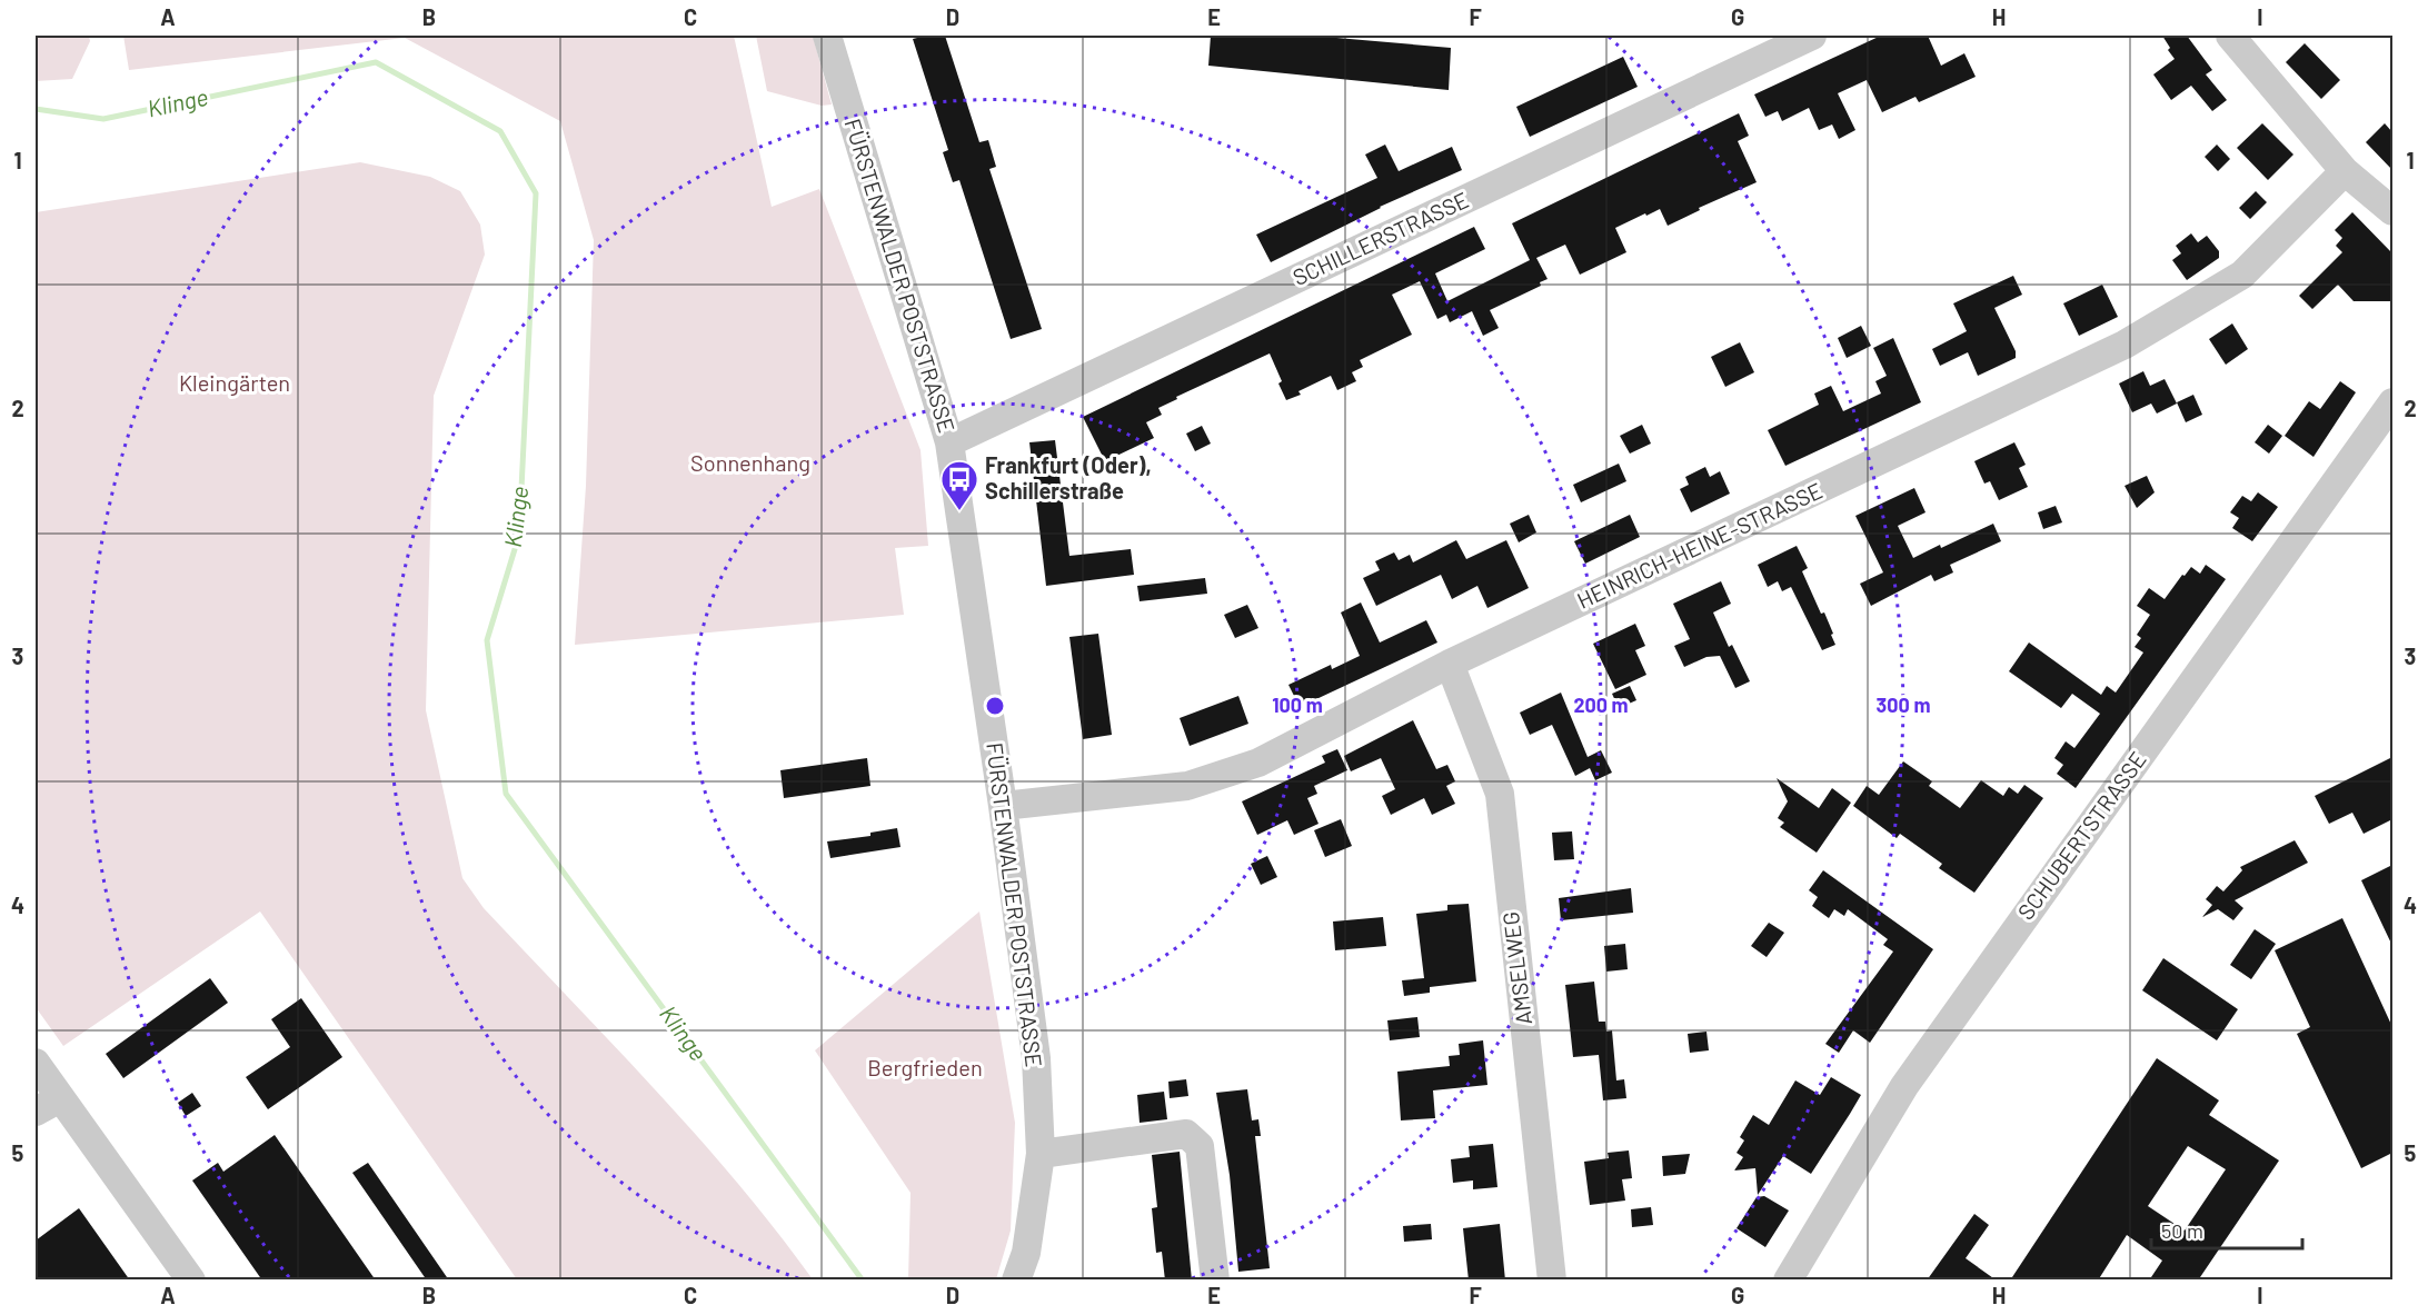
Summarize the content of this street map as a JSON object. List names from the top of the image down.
{
  "streets": {
    "street": [
      "SCHILLERSTRASSE",
      "FÜRSTENWALDER POSTSTRASSE",
      "HEINRICH-HEINE-STRASSE",
      "SCHUBERTSTRASSE",
      "AMSELWEG"
    ]
  },
  "crossings": [
    ["SCHILLERSTRASSE", "FÜRSTENWALDER POSTSTRASSE"],
    ["FÜRSTENWALDER POSTSTRASSE", "HEINRICH-HEINE-STRASSE"],
    ["HEINRICH-HEINE-STRASSE", "AMSELWEG"]
  ],
  "water": ["Klinge"],
  "parks": ["Kleingärten", "Sonnenhang", "Bergfrieden"],
  "places": {
    "bus stop": ["Frankfurt (Oder), Schillerstraße"]
  },
  "scale_bar": "50 m",
  "grid": {
    "columns": [
      "A",
      "B",
      "C",
      "D",
      "E",
      "F",
      "G",
      "H",
      "I"
    ],
    "rows": [
      "1",
      "2",
      "3",
      "4",
      "5"
    ]
  },
  "rings": ["100 m", "200 m", "300 m"]
}
